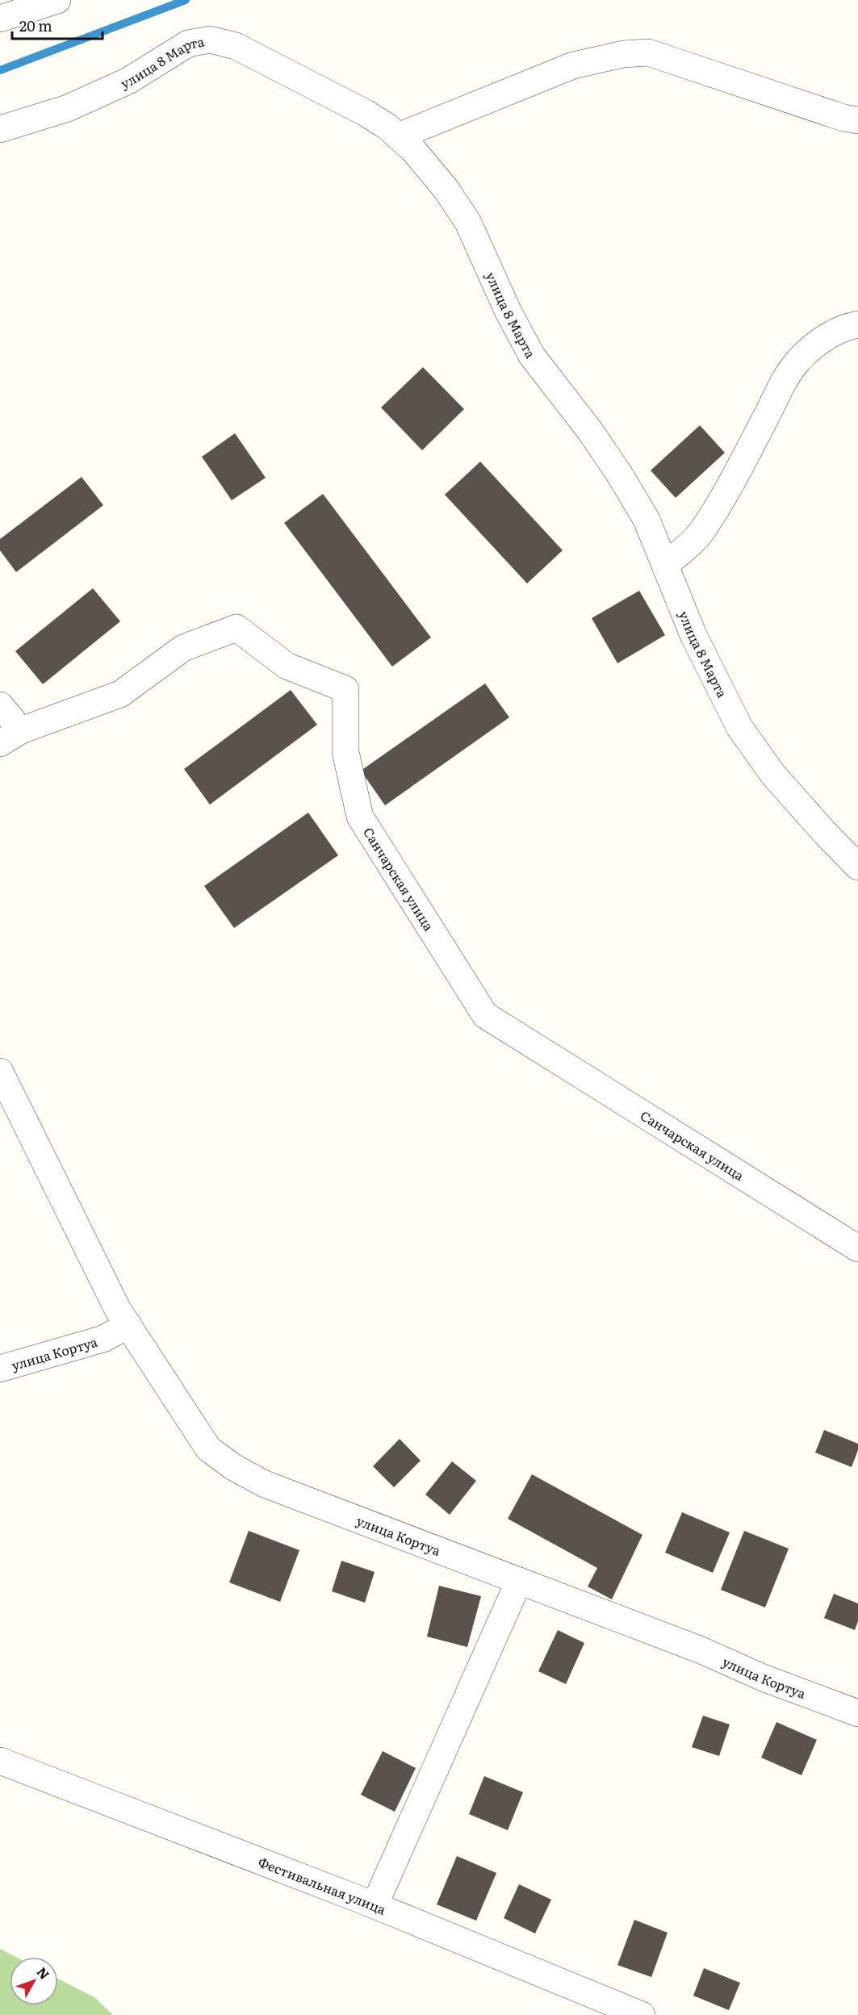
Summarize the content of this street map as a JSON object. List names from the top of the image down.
{
  "streets": {
    "street": [
      "улица 8 Марта",
      "Санчарская улица",
      "улица Кортуа",
      "Фестивальная улица"
    ]
  },
  "scale_bar": "20 m",
  "north": "top right"
}
